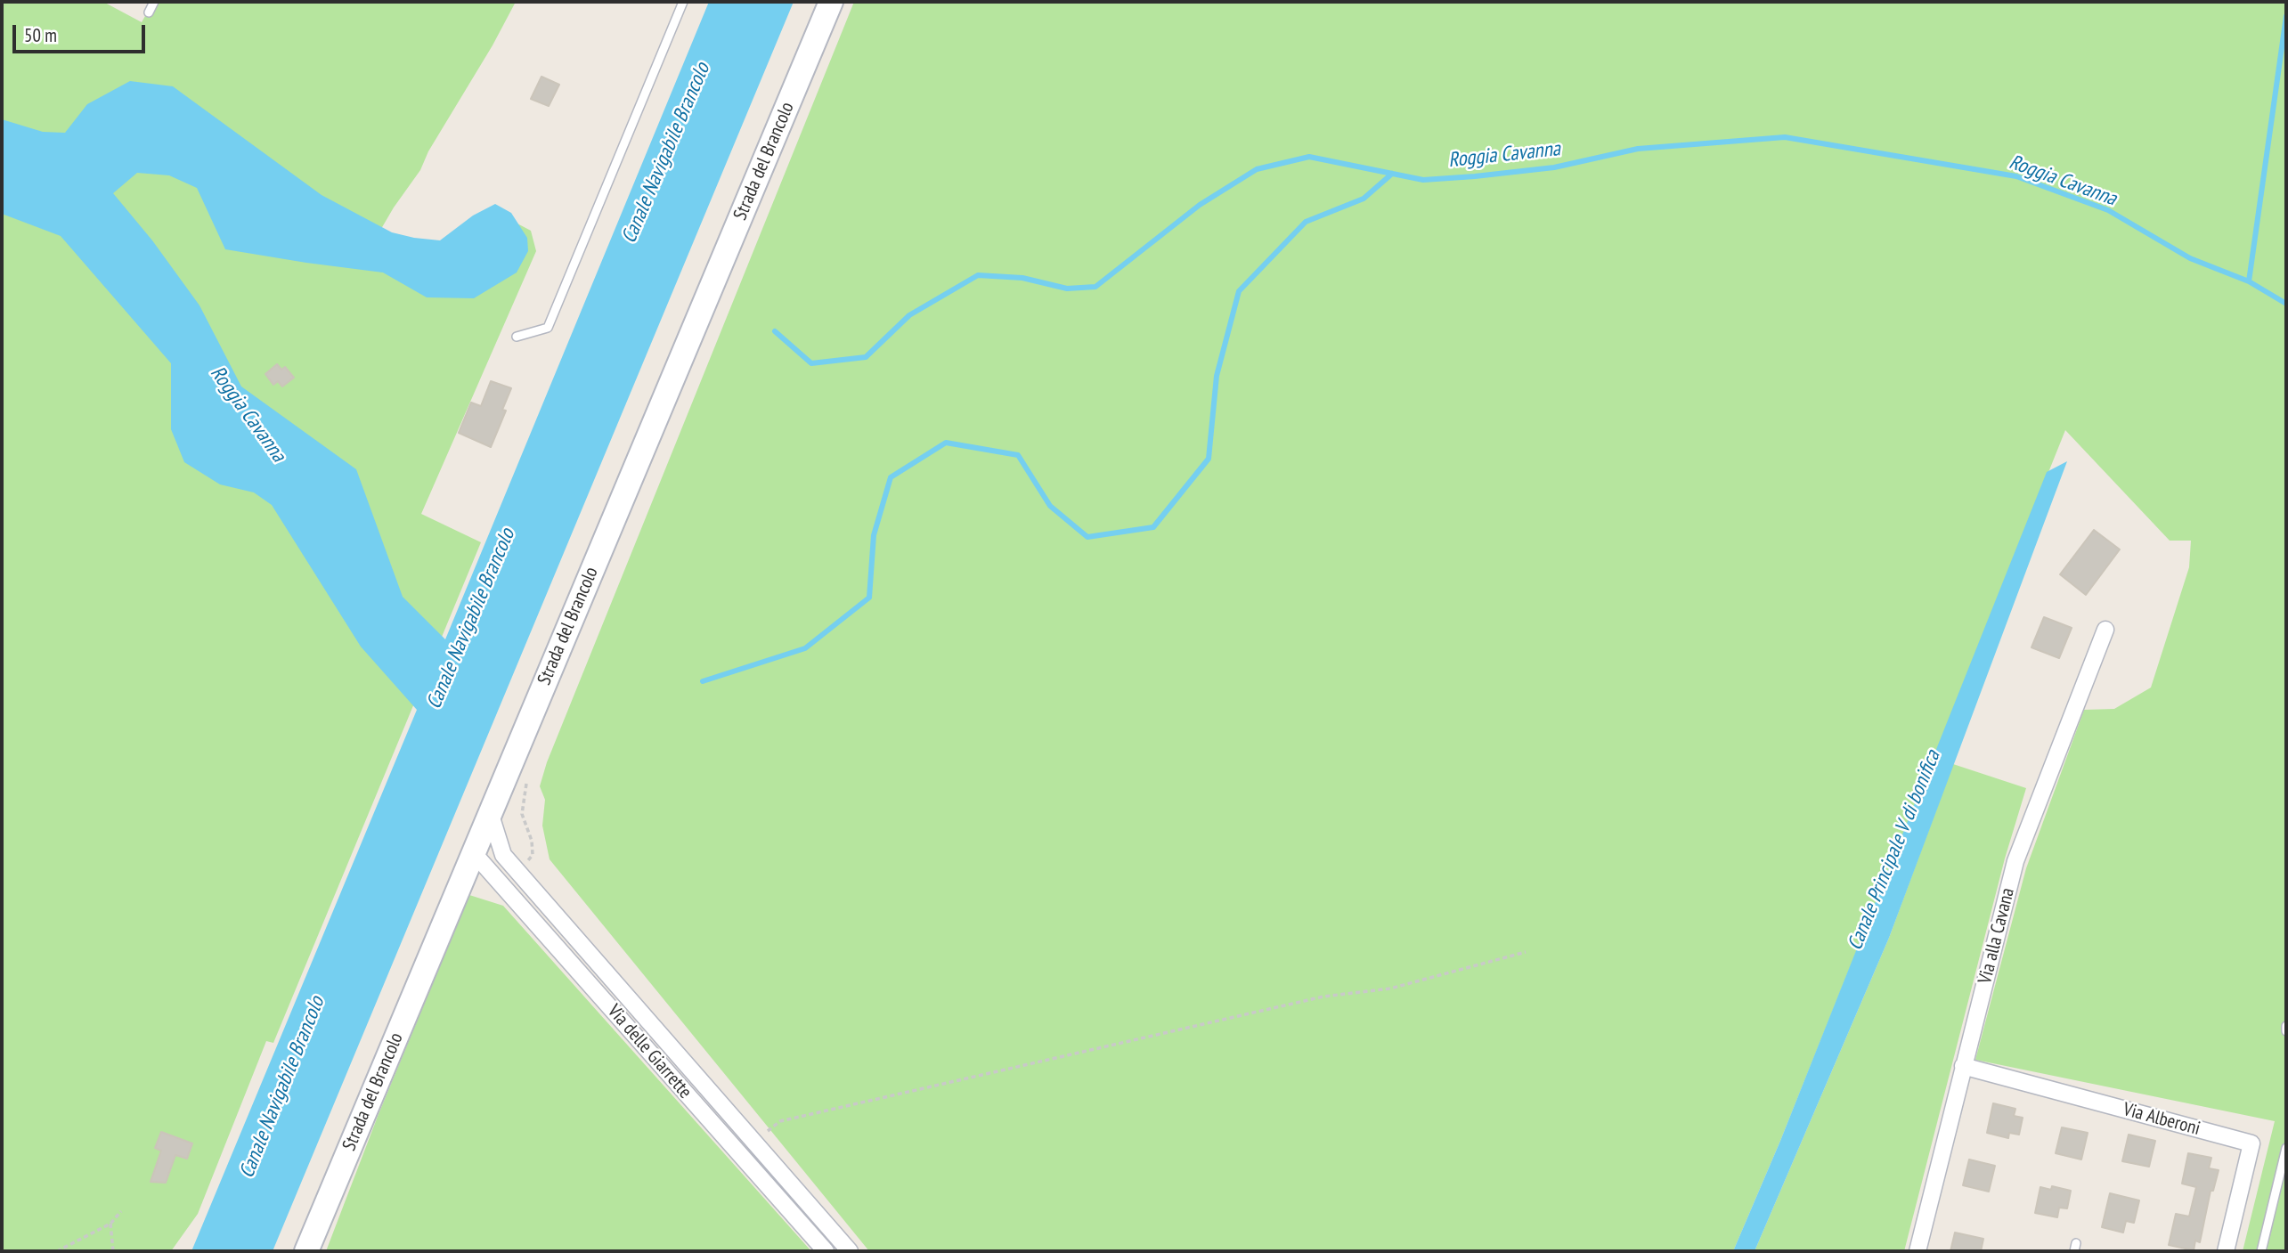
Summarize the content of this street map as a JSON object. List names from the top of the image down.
{
  "streets": {
    "street": [
      "Strada del Brancolo",
      "Via alla Cavana",
      "Via delle Giarrette",
      "Via Alberoni"
    ]
  },
  "crossings": [
    ["Strada del Brancolo", "Via delle Giarrette"],
    ["Via alla Cavana", "Via Alberoni"]
  ],
  "water": ["Canale Navigabile Brancolo", "Roggia Cavanna", "Canale Principale V di bonifica"],
  "scale_bar": "50 m"
}
